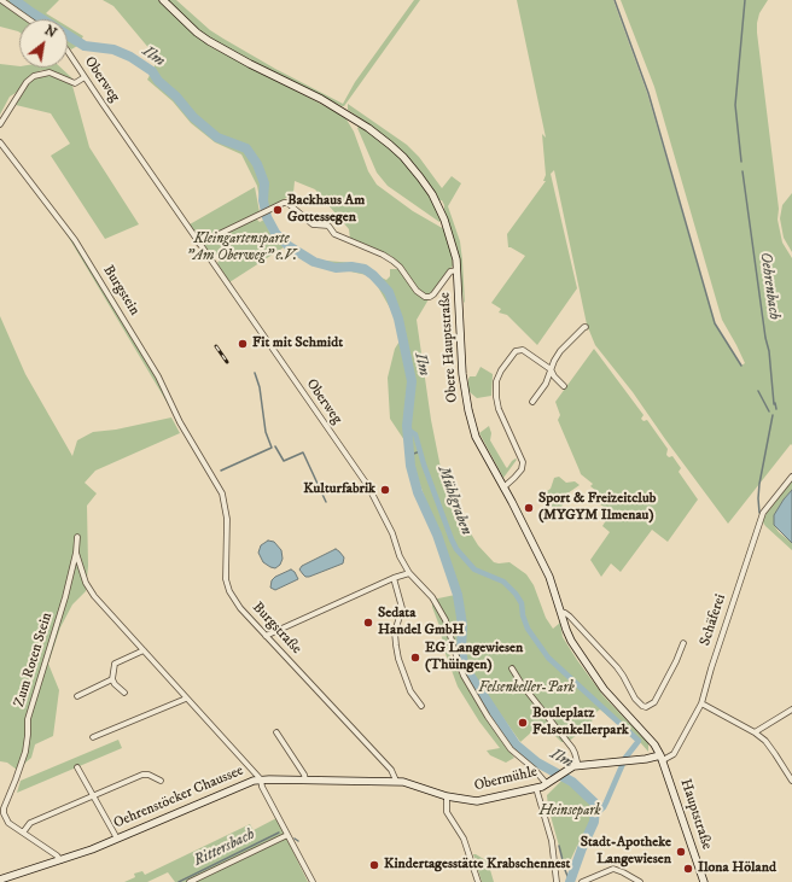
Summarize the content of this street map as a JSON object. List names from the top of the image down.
{
  "streets": {
    "main road": [
      "Obere Hauptstraße",
      "Obermühle",
      "Oehrenstöcker Chaussee",
      "Hauptstraße"
    ],
    "street": [
      "Oberweg",
      "Burgstein",
      "Schäferei",
      "Burgstraße",
      "Zum Roten Stein"
    ]
  },
  "crossings": [
    ["Oberweg", "Obermühle"],
    ["Burgstein", "Burgstraße"],
    ["Obere Hauptstraße", "Schäferei"],
    ["Obere Hauptstraße", "Obermühle"],
    ["Obere Hauptstraße", "Hauptstraße"],
    ["Schäferei", "Obermühle"],
    ["Schäferei", "Hauptstraße"],
    ["Burgstraße", "Oehrenstöcker Chaussee"],
    ["Zum Roten Stein", "Oehrenstöcker Chaussee"],
    ["Obermühle", "Oehrenstöcker Chaussee"],
    ["Obermühle", "Hauptstraße"]
  ],
  "water": [
    "Ilm",
    "Oehrenbach",
    "Mühlgraben",
    "Rittersbach"
  ],
  "parks": ["Kleingartensparte \"Am Oberweg\" e.V.", "Felsenkeller-Park", "Heinsepark"],
  "places": [
    "Backhaus Am Gottessegen",
    "Fit mit Schmidt",
    "Kulturfabrik",
    "Sport & Freizeitclub (MYGYM Ilmenau)",
    "Sedata Handel GmbH",
    "EG Langewiesen (Thüingen)",
    "Bouleplatz Felsenkellerpark",
    "Stadt-Apotheke Langewiesen",
    "Kindertagesstätte Krabschennest",
    "Ilona Höland"
  ],
  "north": "top right"
}
